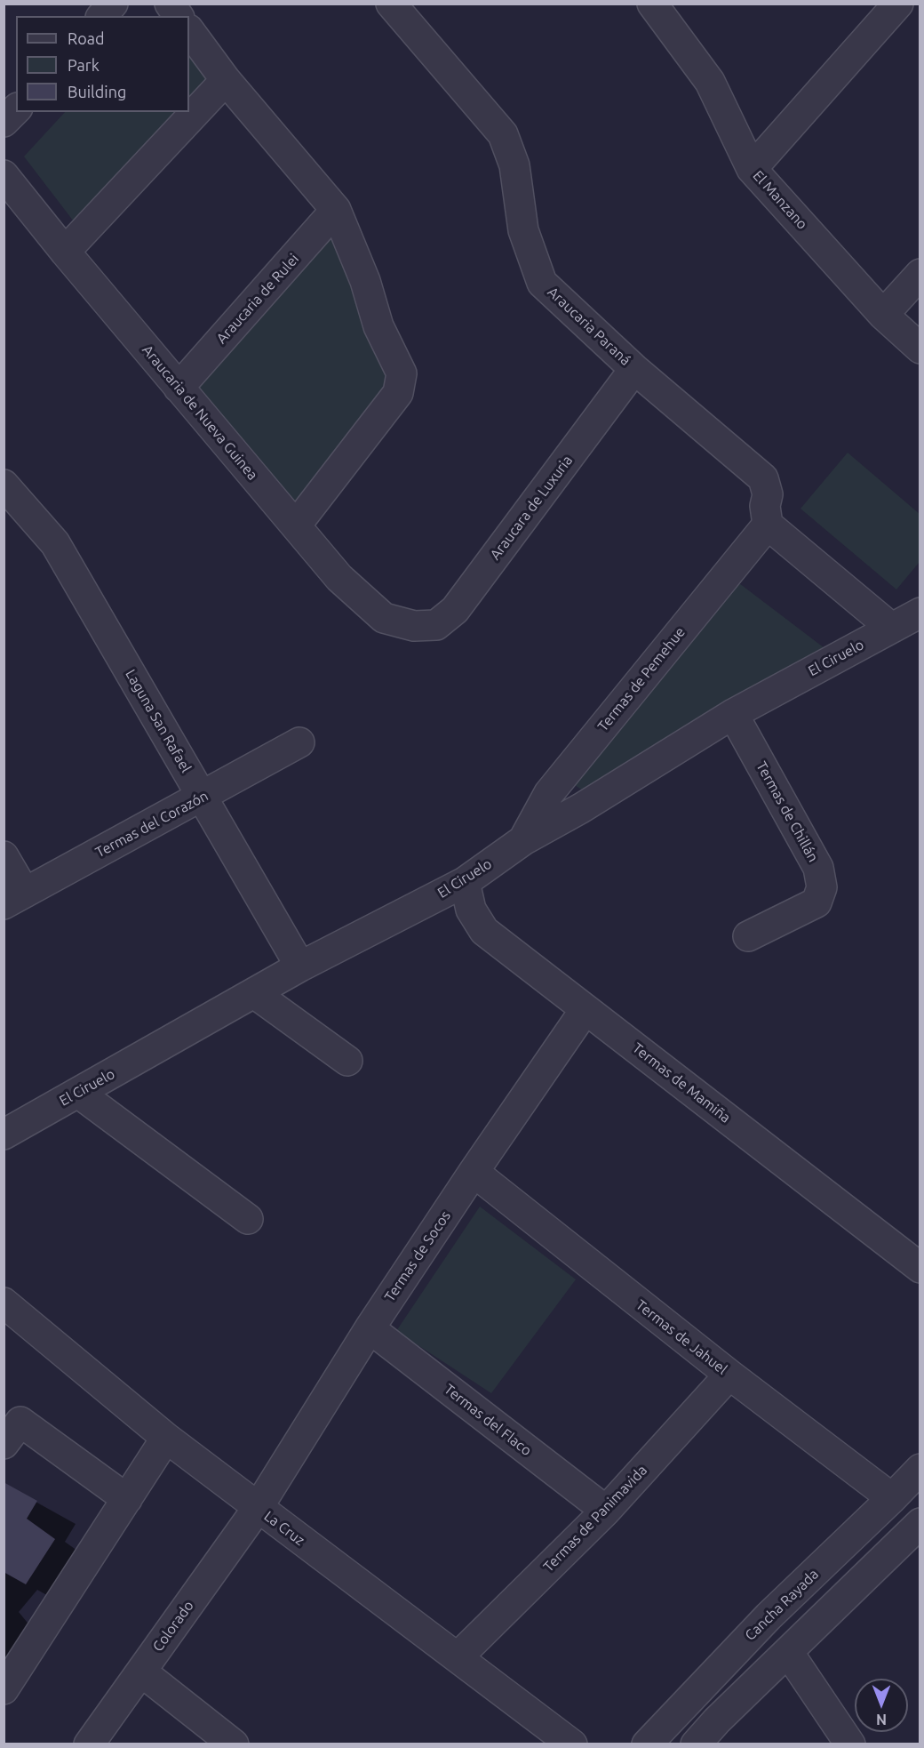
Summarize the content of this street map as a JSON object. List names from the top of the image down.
{
  "streets": {
    "street": [
      "El Manzano",
      "Araucaria de Rulei",
      "Araucaria Paraná",
      "Araucaria de Nueva Guinea",
      "Araucara de Luxuria",
      "El Ciruelo",
      "Termas de Pemehue",
      "Laguna San Rafael",
      "Termas de Chillán",
      "Termas del Corazón",
      "Termas de Mamiña",
      "Termas de Socos",
      "Termas de Jahuel",
      "Termas del Flaco",
      "Termas de Panimavida",
      "La Cruz",
      "Cancha Rayada",
      "Colorado"
    ]
  },
  "crossings": [
    ["Araucaria de Rulei", "Araucaria de Nueva Guinea"],
    ["Araucaria Paraná", "Araucara de Luxuria"],
    ["Araucaria Paraná", "Termas de Pemehue"],
    ["Araucaria de Nueva Guinea", "Araucara de Luxuria"],
    ["El Ciruelo", "Termas de Pemehue"],
    ["El Ciruelo", "Laguna San Rafael"],
    ["El Ciruelo", "Termas de Chillán"],
    ["El Ciruelo", "Termas de Mamiña"],
    ["Laguna San Rafael", "Termas del Corazón"],
    ["Termas de Mamiña", "Termas de Socos"],
    ["Termas de Socos", "Termas de Jahuel"],
    ["Termas de Socos", "Termas del Flaco"],
    ["Termas de Socos", "La Cruz"],
    ["Termas de Socos", "Colorado"],
    ["Termas de Jahuel", "Termas de Panimavida"],
    ["Termas de Jahuel", "Cancha Rayada"],
    ["Termas del Flaco", "Termas de Panimavida"],
    ["Termas de Panimavida", "La Cruz"],
    ["La Cruz", "Colorado"]
  ],
  "legend": ["Road", "Park", "Building"],
  "north": "bottom"
}
